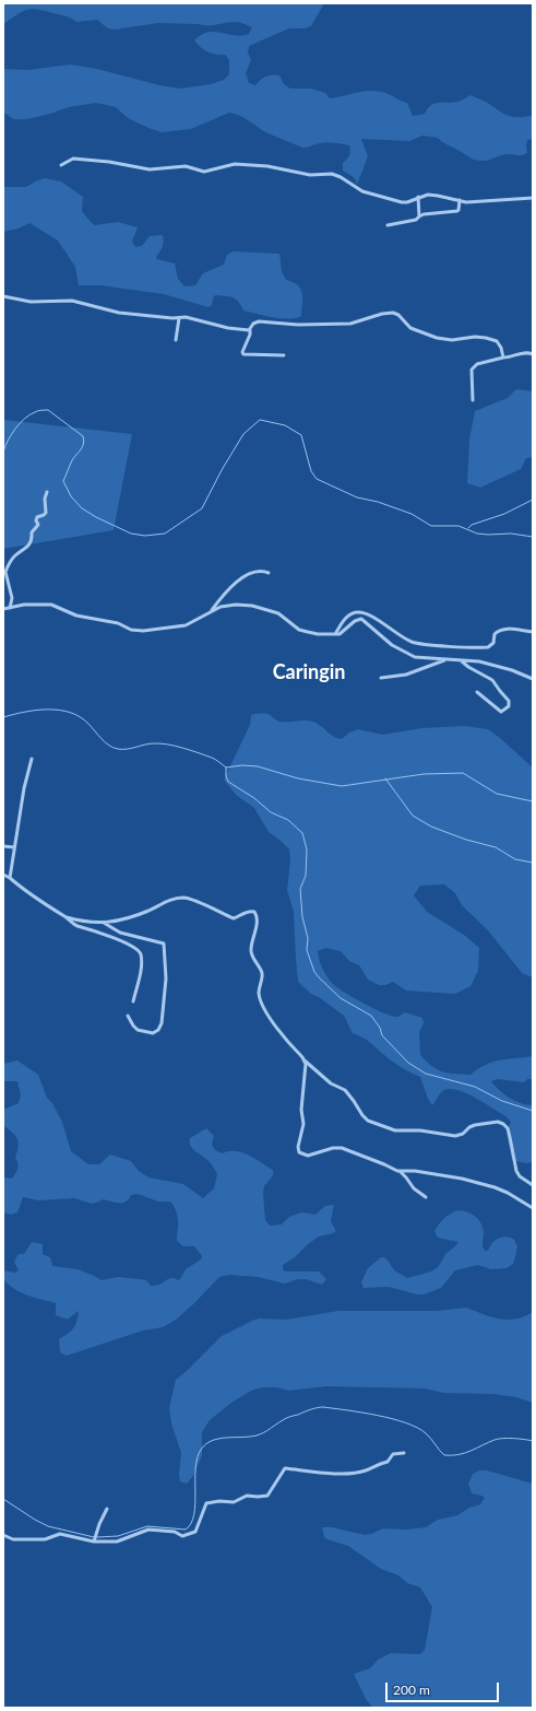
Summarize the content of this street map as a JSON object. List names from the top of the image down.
{
  "districts": ["Caringin"],
  "scale_bar": "200 m"
}
